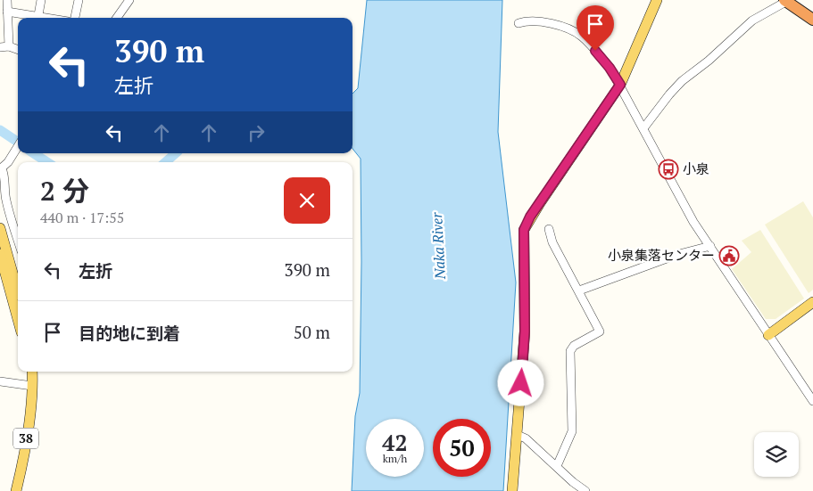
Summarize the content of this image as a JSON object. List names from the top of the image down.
{
  "streets": {
    "main road": ["38"]
  },
  "water": ["Naka River"],
  "places": {
    "bus stop": ["小泉"],
    "public building": ["小泉集落センター"]
  },
  "page": {
    "turn": ["390 m", "左折"],
    "heading": ["2 分", "440 m · 17:55"],
    "list": [
      {
        "name": "左折",
        "value": "390 m"
      },
      {
        "name": "目的地に到着",
        "value": "50 m"
      }
    ],
    "speed": "42 km/h",
    "limit": "50"
  }
}
